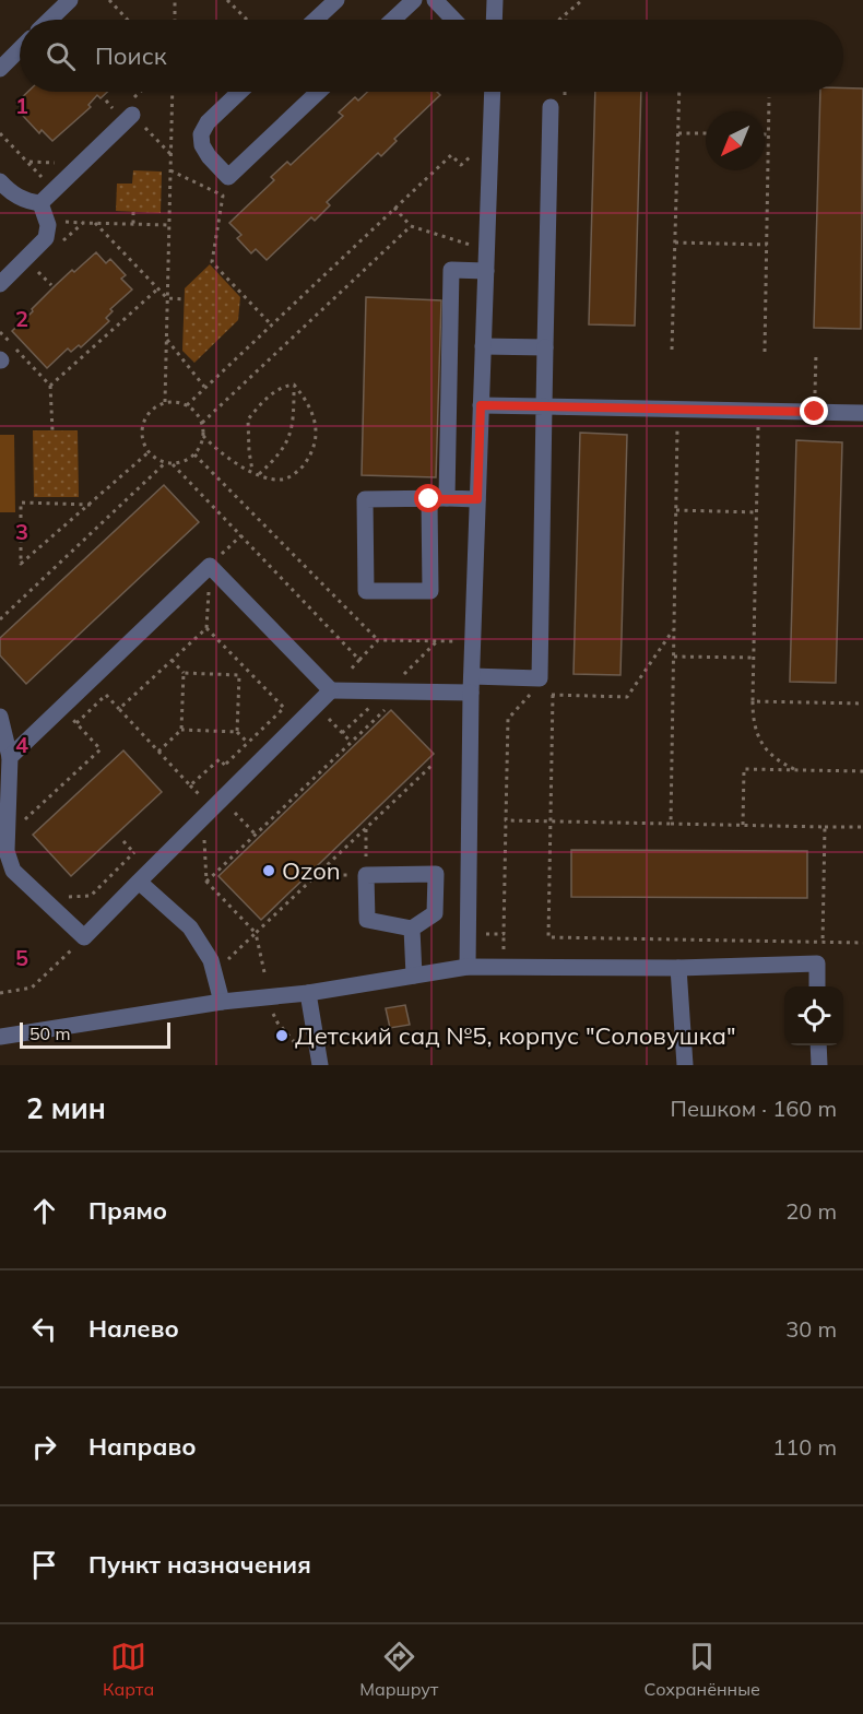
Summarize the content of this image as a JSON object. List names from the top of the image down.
{
  "places": ["Ozon", "Детский сад №5, корпус \"Соловушка\""],
  "scale_bar": "50 m",
  "north": "bottom left",
  "page": {
    "search": "Поиск",
    "scale": "50 m",
    "heading": ["2 мин", "Пешком · 160 m"],
    "list": [
      ["Прямо", "20 m"],
      ["Налево", "30 m"],
      ["Направо", "110 m"],
      "Пункт назначения"
    ],
    "nav": ["Карта", "Маршрут", "Сохранённые"]
  },
  "grid": {
    "rows": [
      "1",
      "2",
      "3",
      "4",
      "5"
    ]
  }
}
